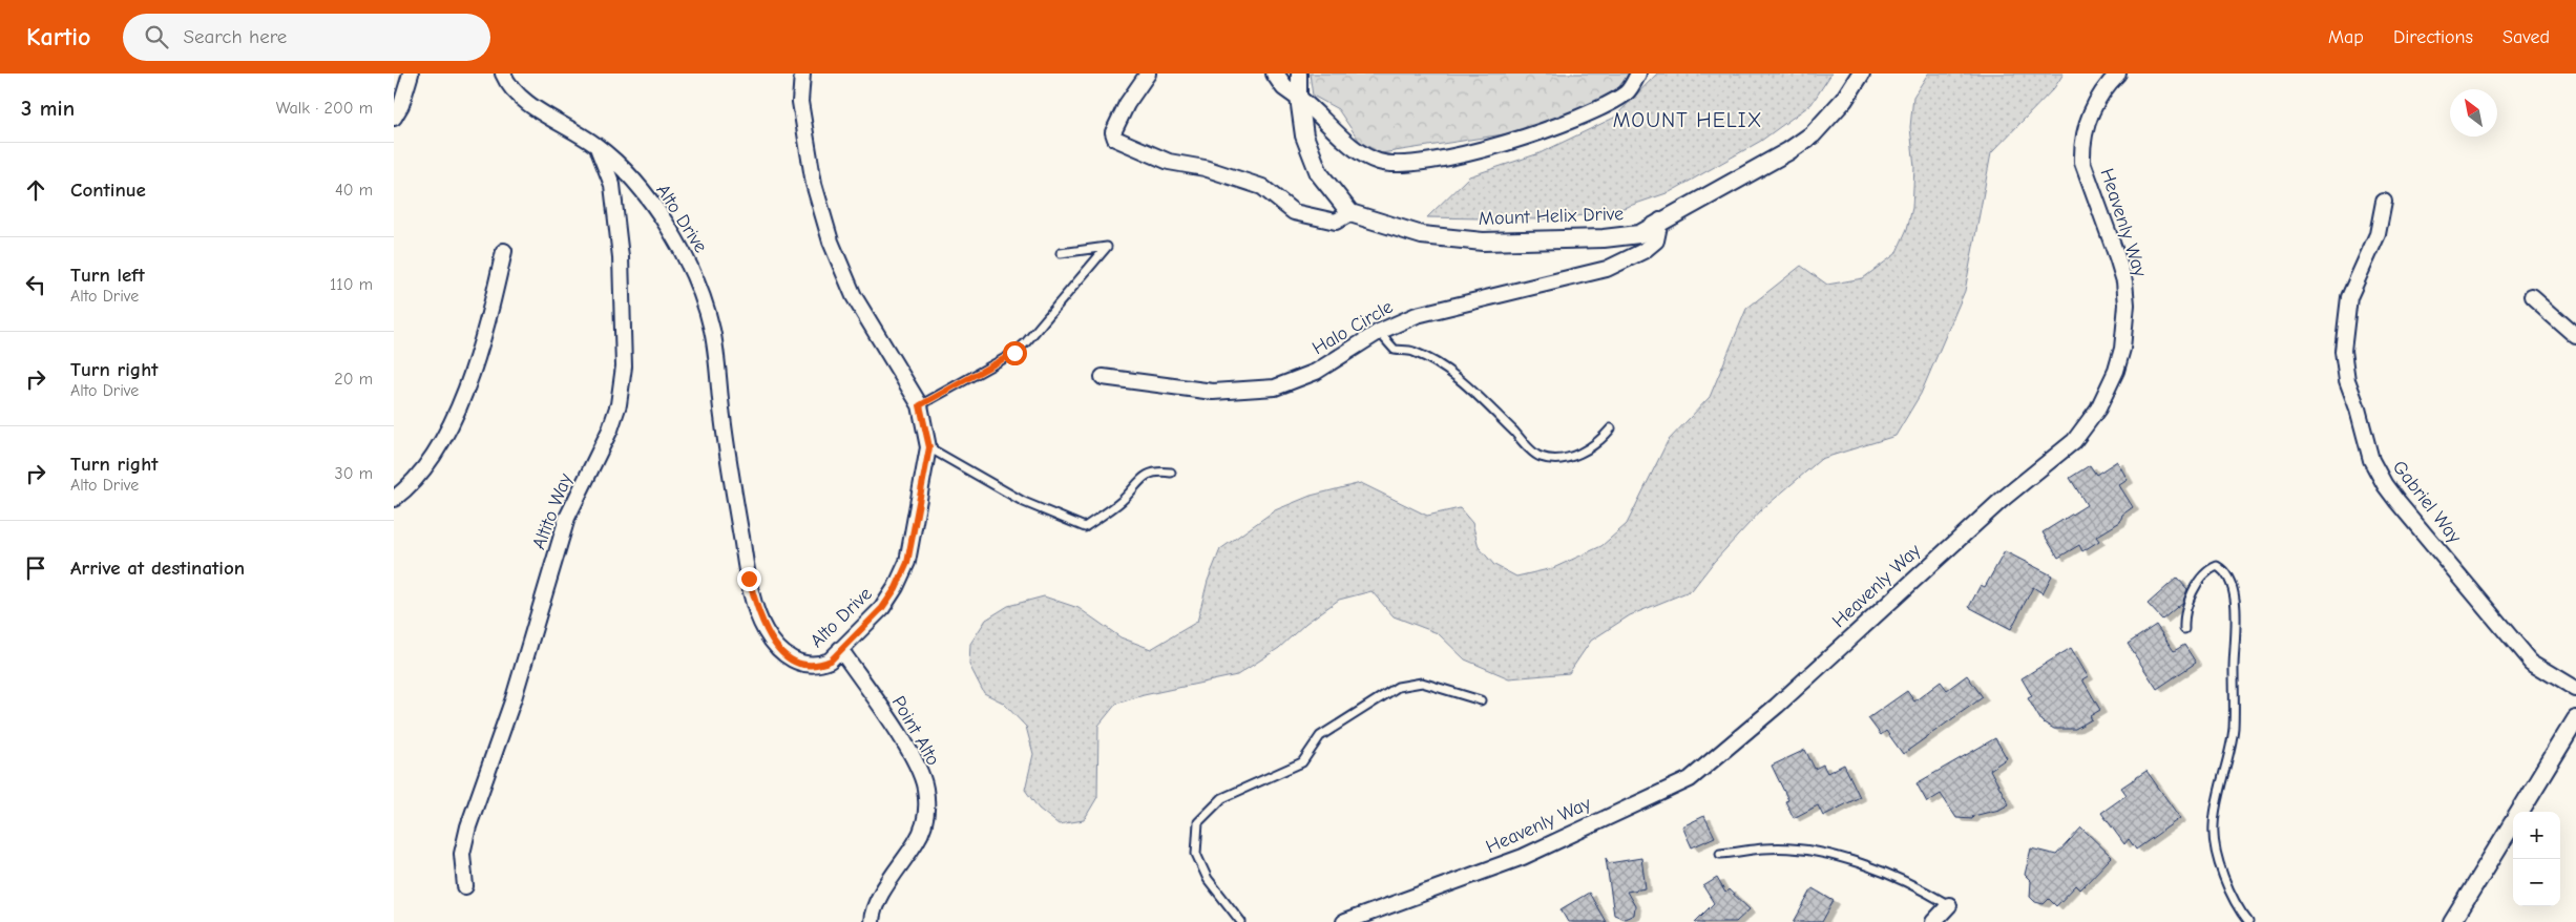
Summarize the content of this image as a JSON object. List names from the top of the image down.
{
  "streets": {
    "street": [
      "Mount Helix Drive",
      "Alto Drive",
      "Heavenly Way",
      "Halo Circle",
      "Gabriel Way",
      "Altito Way",
      "Point Alto"
    ]
  },
  "crossings": [
    ["Mount Helix Drive", "Halo Circle"],
    ["Alto Drive", "Altito Way"],
    ["Alto Drive", "Point Alto"]
  ],
  "districts": ["MOUNT HELIX"],
  "north": "top left",
  "page": {
    "header": "Kartio",
    "search": "Search here",
    "nav": ["Map", "Directions", "Saved"],
    "heading": ["3 min", "Walk · 200 m"],
    "list": [
      ["Continue", "40 m"],
      ["Turn left", "Alto Drive", "110 m"],
      ["Turn right", "Alto Drive", "20 m"],
      ["Turn right", "Alto Drive", "30 m"],
      "Arrive at destination"
    ],
    "map_buttons": ["+", "−"]
  }
}
